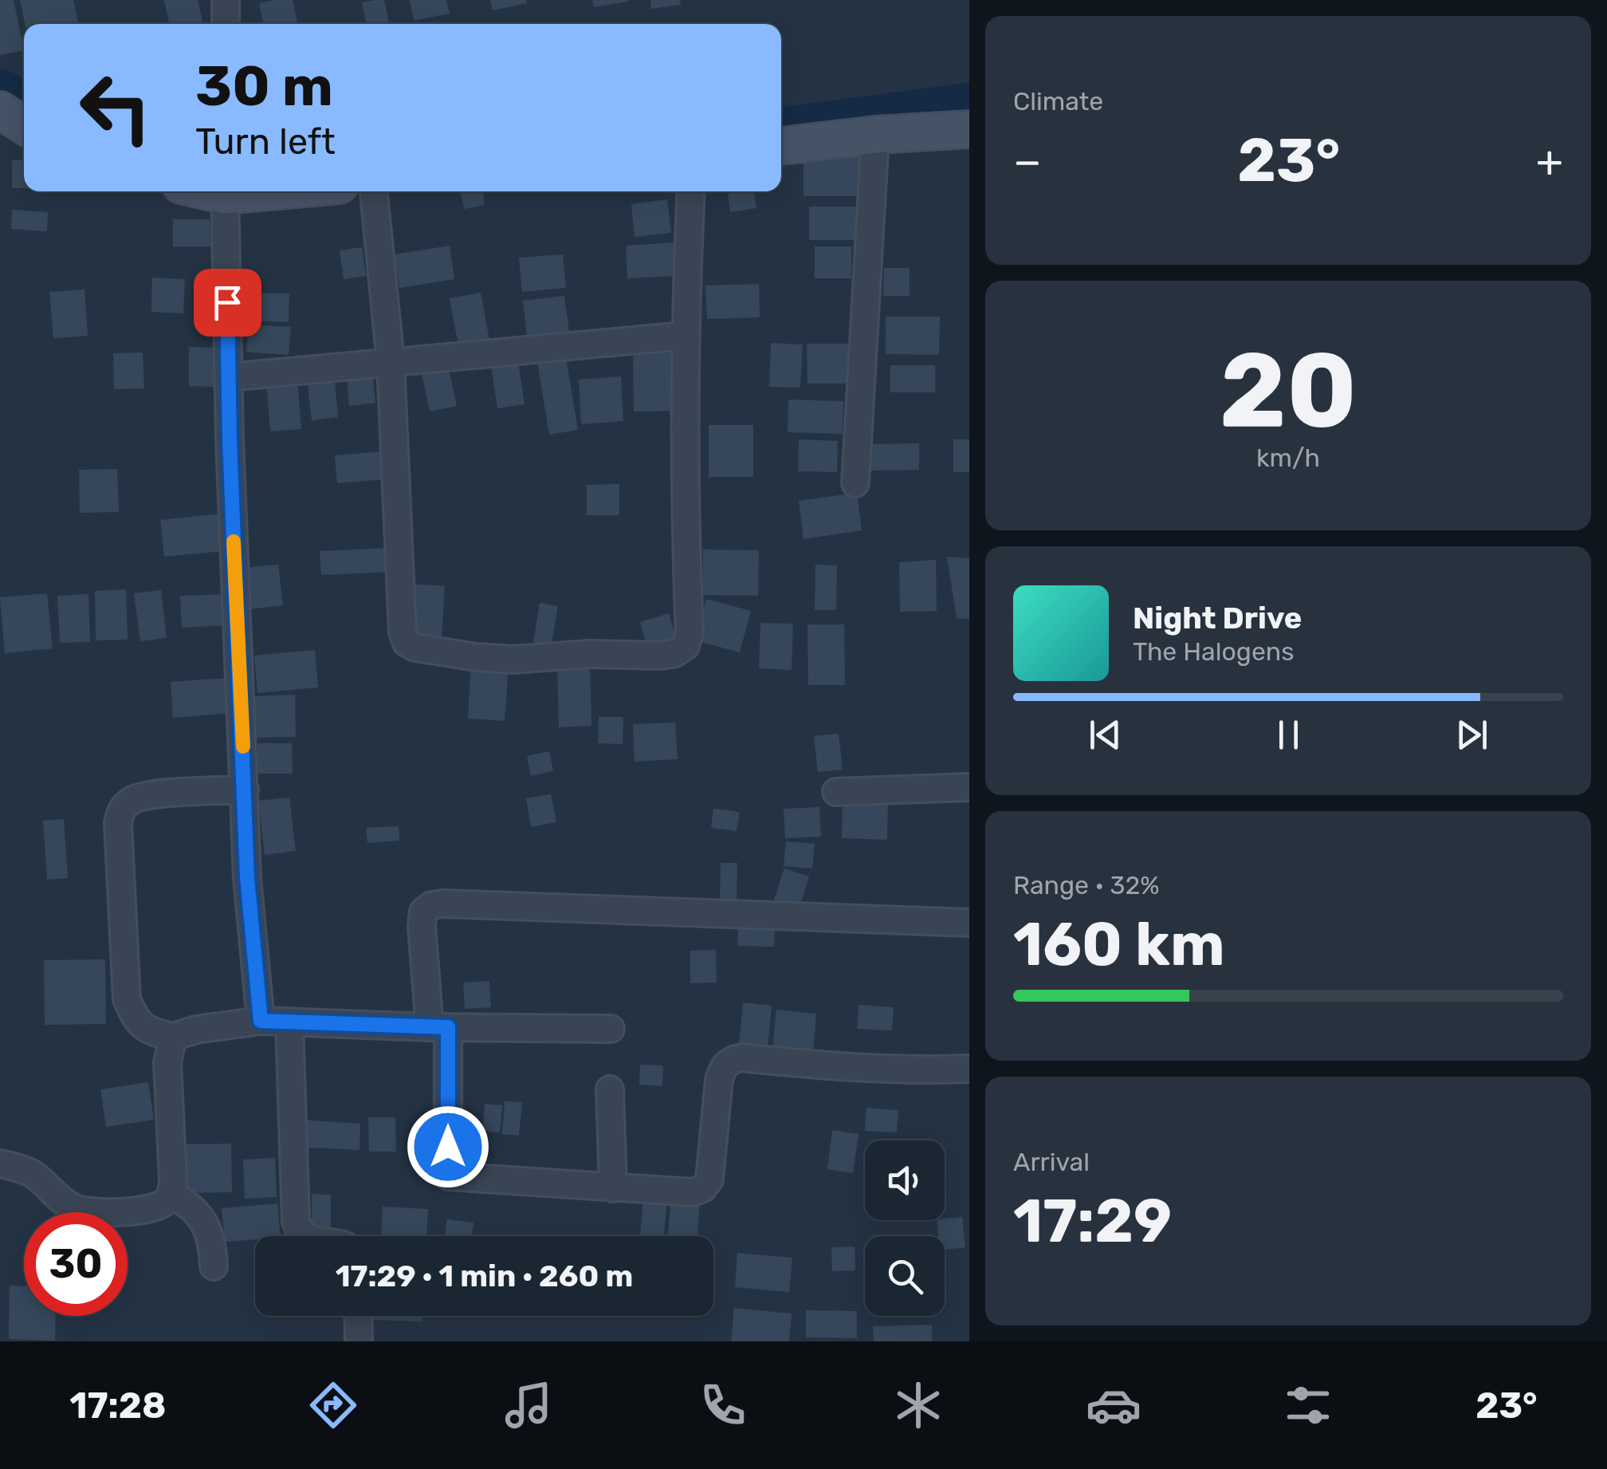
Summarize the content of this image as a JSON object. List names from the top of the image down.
{
  "page": {
    "tile": [
      "Climate",
      ["20", "km/h"],
      ["Range · 32%", "160 km"],
      ["Arrival", "17:29"]
    ],
    "turn": ["30 m", "Turn left"],
    "heat": ["−", "23°", "+"],
    "song": ["Night Drive", "The Halogens"],
    "limit": "30",
    "trip": "17:29 · 1 min · 260 m",
    "tabs": ["17:28", "23°"]
  }
}
